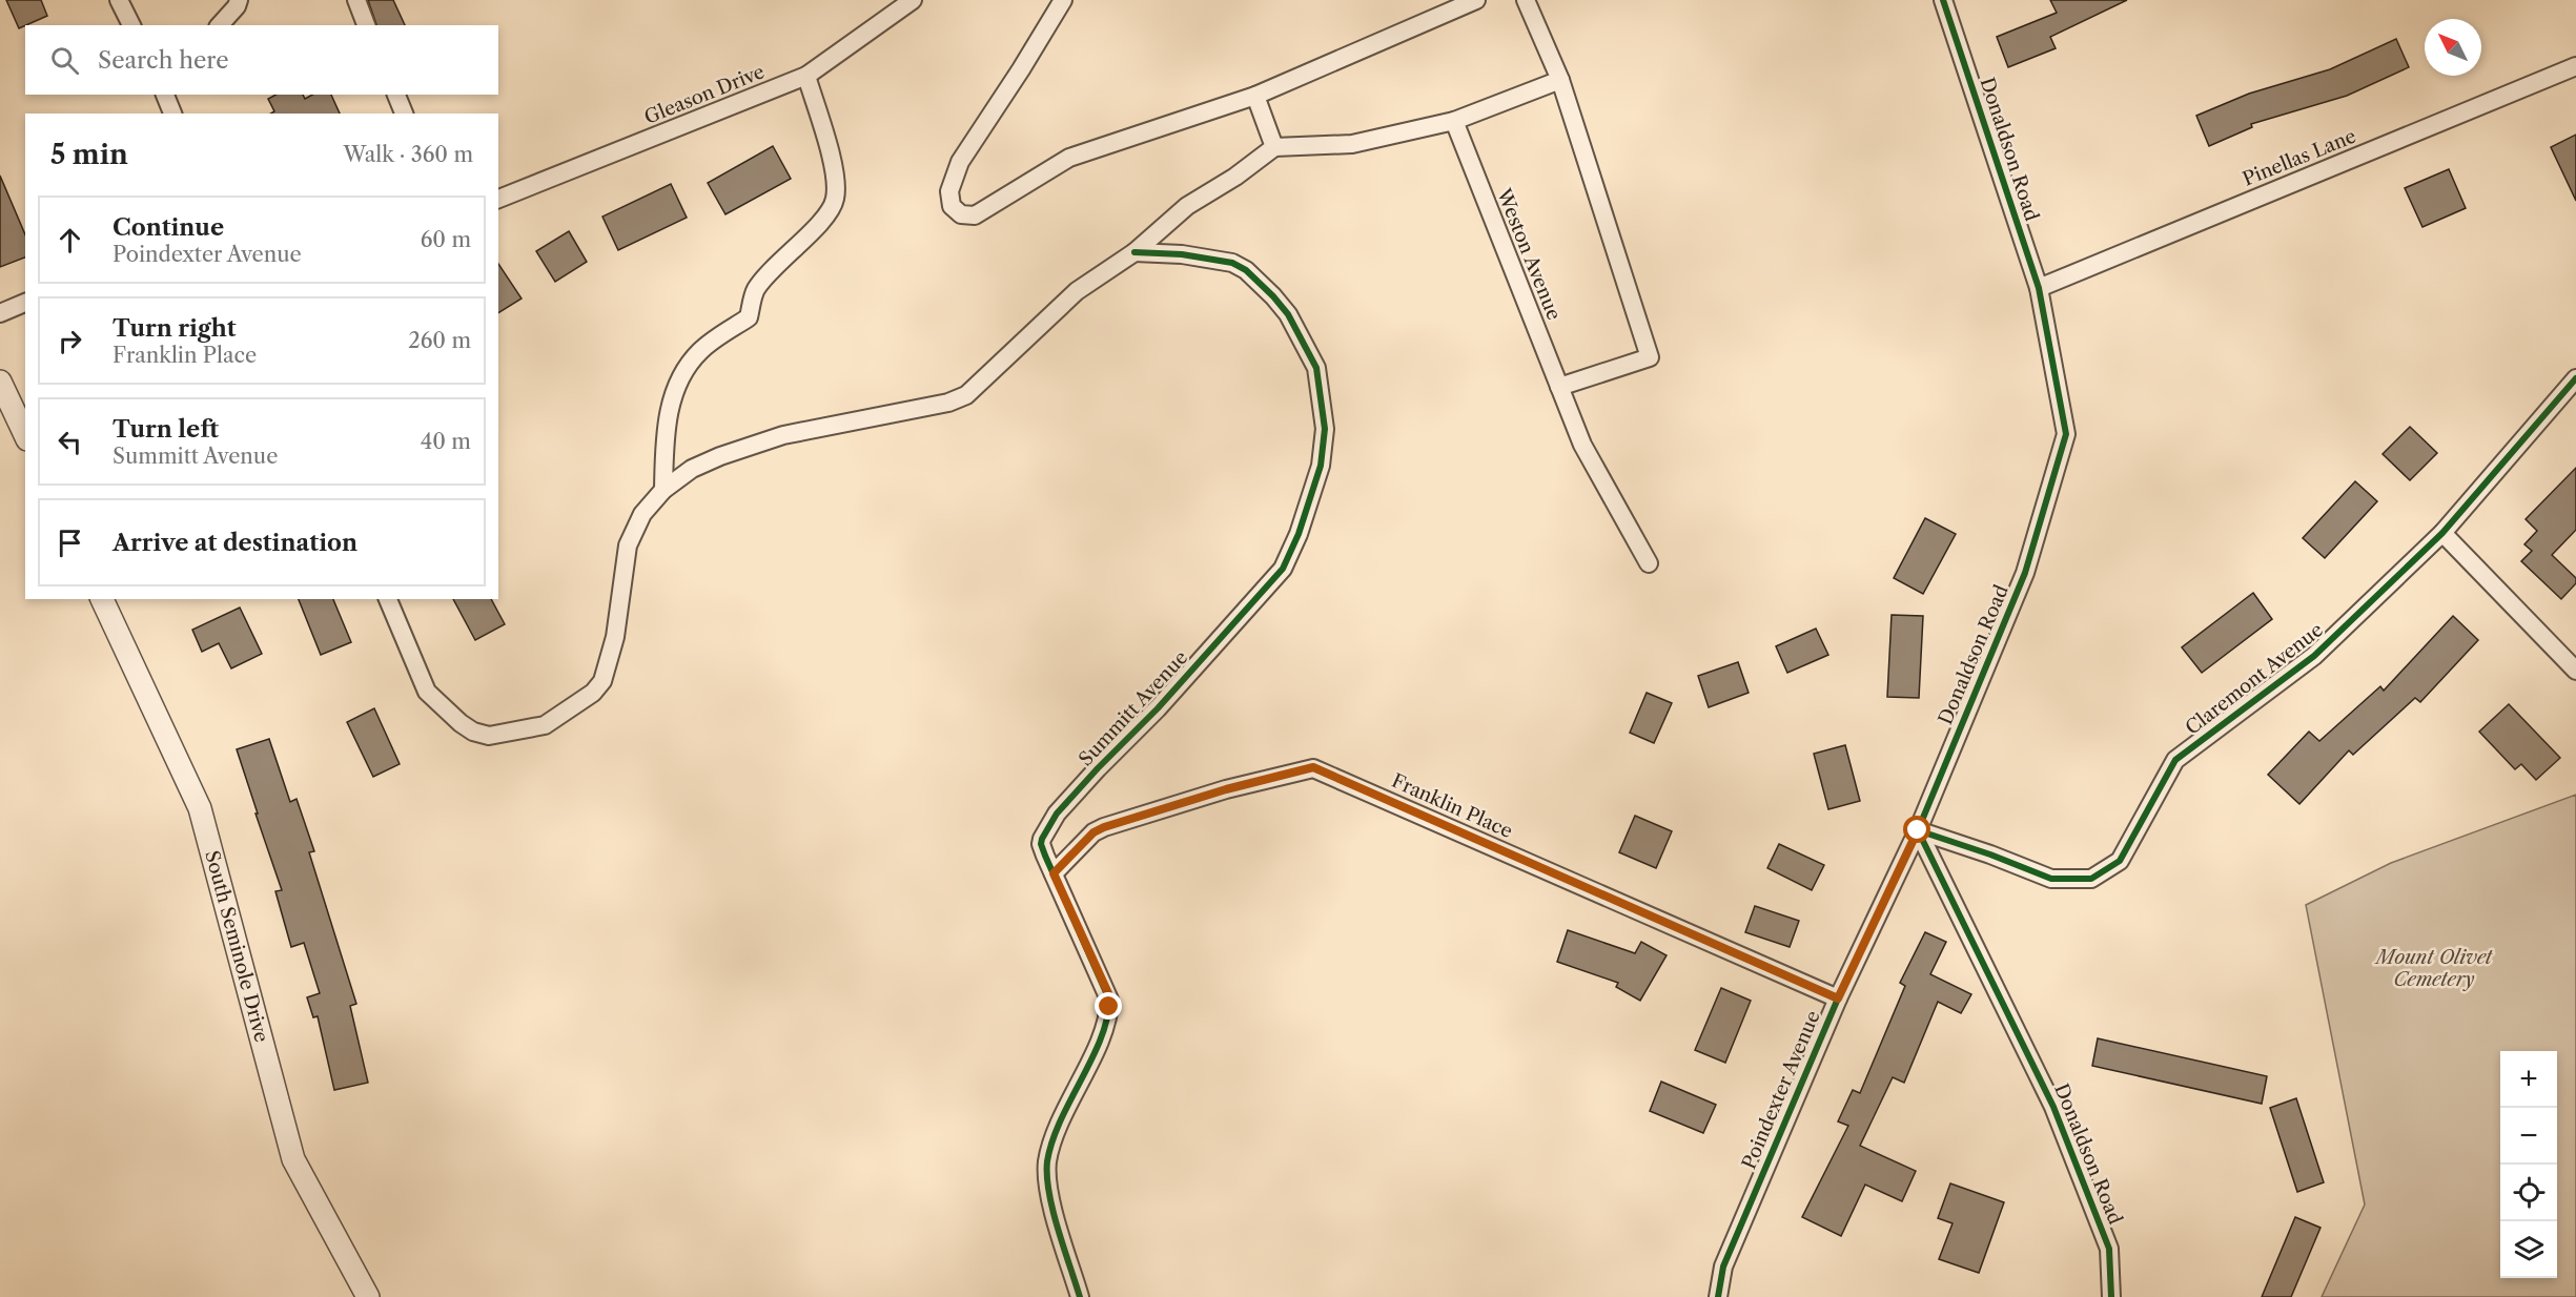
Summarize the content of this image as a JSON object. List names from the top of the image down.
{
  "streets": {
    "street": [
      "Gleason Drive",
      "Donaldson Road",
      "Pinellas Lane",
      "Weston Avenue",
      "Claremont Avenue",
      "Summitt Avenue",
      "Franklin Place",
      "South Seminole Drive",
      "Poindexter Avenue"
    ]
  },
  "crossings": [
    ["Donaldson Road", "Pinellas Lane"],
    ["Donaldson Road", "Claremont Avenue"],
    ["Donaldson Road", "Poindexter Avenue"],
    ["Claremont Avenue", "Poindexter Avenue"],
    ["Summitt Avenue", "Franklin Place"],
    ["Franklin Place", "Poindexter Avenue"]
  ],
  "parks": ["Mount Olivet Cemetery"],
  "north": "top left",
  "page": {
    "search": "Search here",
    "heading": ["5 min", "Walk · 360 m"],
    "list": [
      ["Continue", "Poindexter Avenue", "60 m"],
      ["Turn right", "Franklin Place", "260 m"],
      ["Turn left", "Summitt Avenue", "40 m"],
      "Arrive at destination"
    ],
    "map_buttons": ["+", "−"]
  }
}
